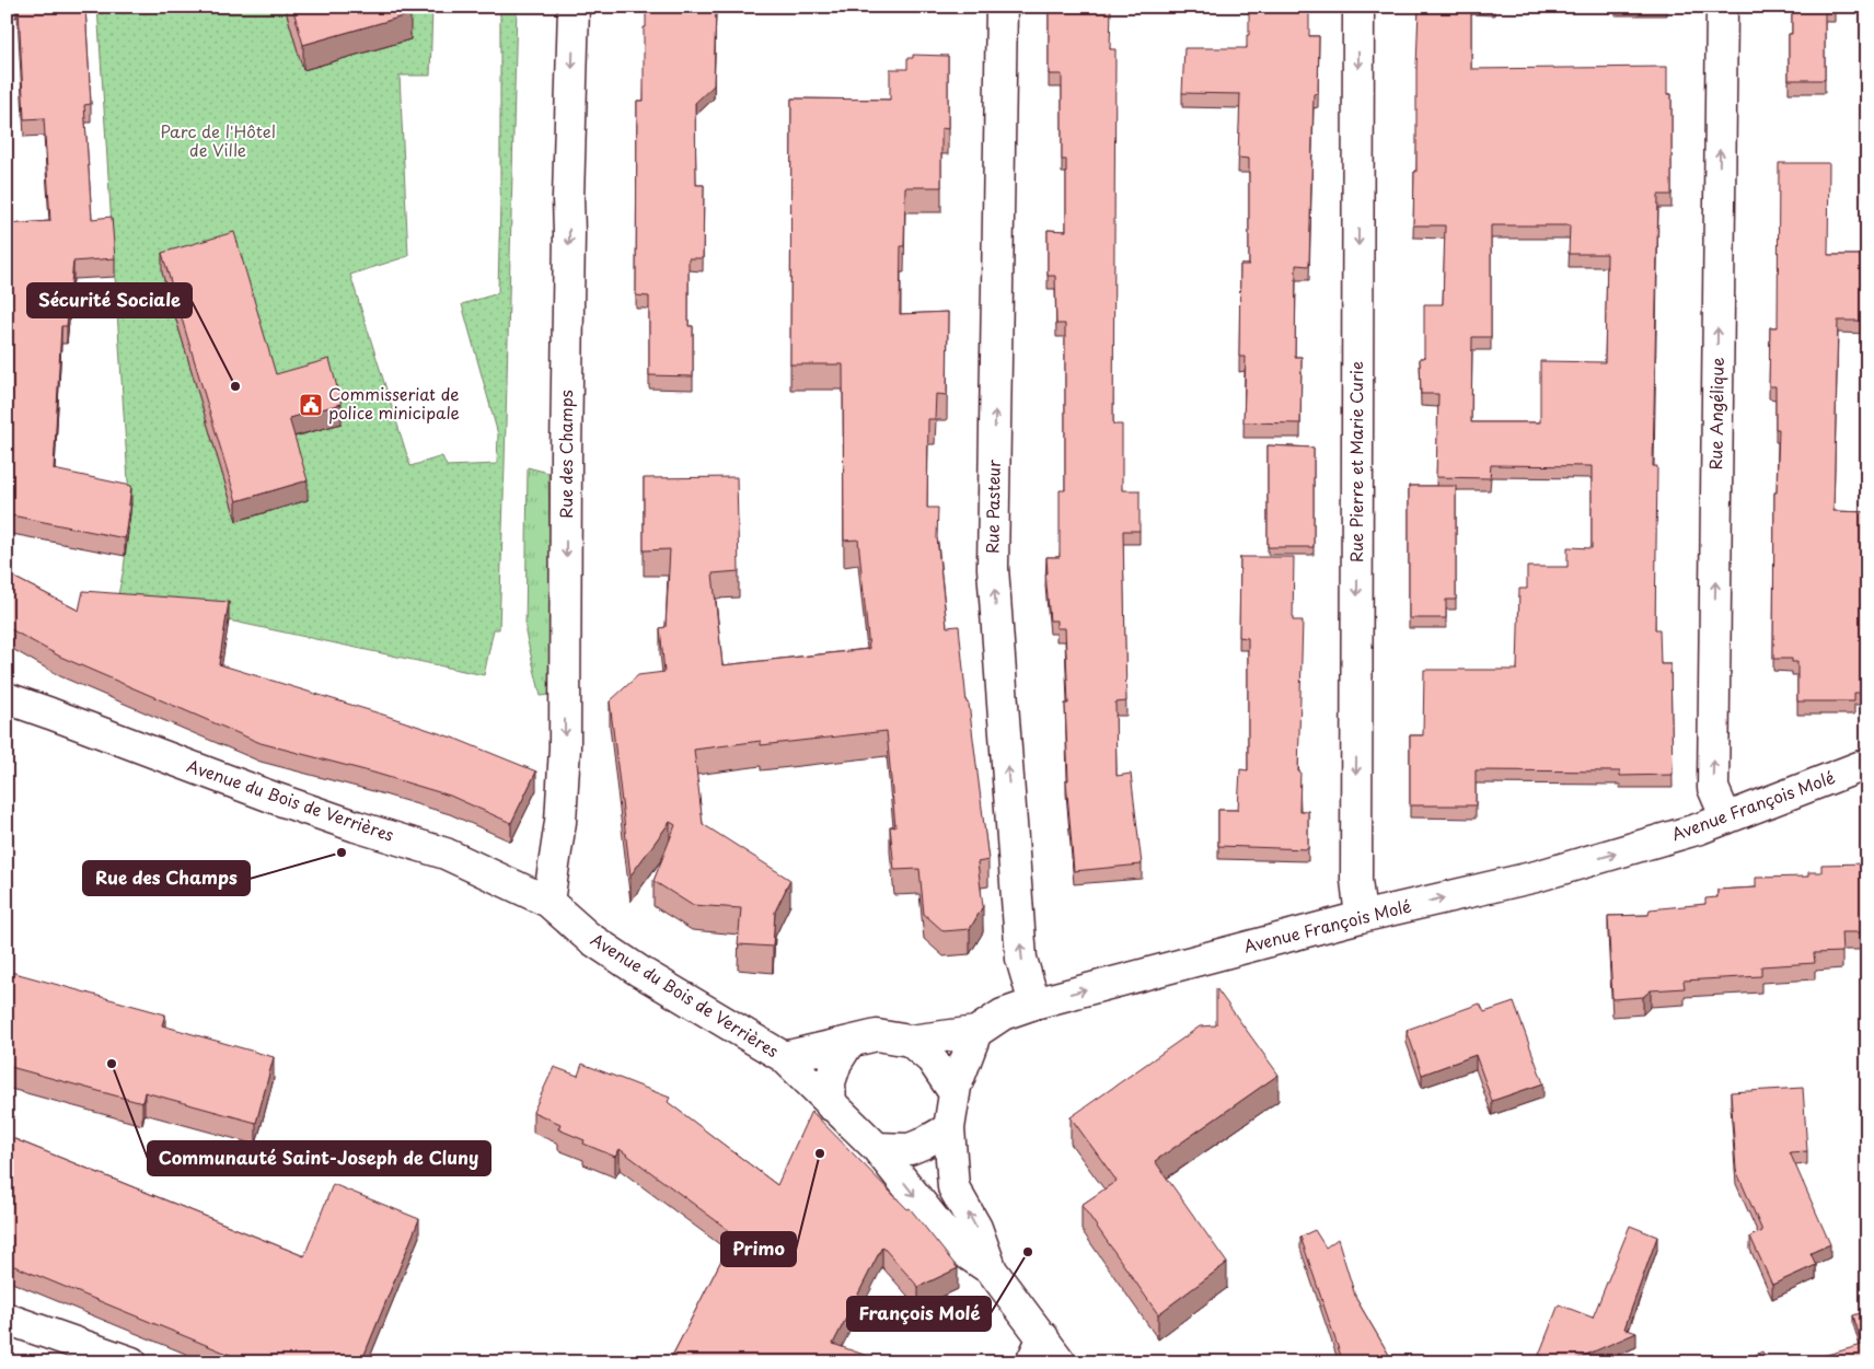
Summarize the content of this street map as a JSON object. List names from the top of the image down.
{
  "streets": {
    "street": [
      "Rue Angélique",
      "Rue des Champs",
      "Rue Pierre et Marie Curie",
      "Rue Pasteur",
      "Avenue du Bois de Verrières",
      "Avenue François Molé"
    ]
  },
  "crossings": [
    ["Rue Angélique", "Avenue François Molé"],
    ["Rue des Champs", "Avenue du Bois de Verrières"],
    ["Rue Pierre et Marie Curie", "Avenue François Molé"],
    ["Rue Pasteur", "Avenue François Molé"],
    ["Avenue du Bois de Verrières", "Avenue François Molé"]
  ],
  "one_way": [
    "Rue Angélique",
    "Rue des Champs",
    "Rue Pierre et Marie Curie",
    "Rue Pasteur",
    "Avenue François Molé"
  ],
  "parks": ["Parc de l'Hôtel de Ville"],
  "places": {
    "other": [
      "Sécurité Sociale",
      "Rue des Champs",
      "Communauté Saint-Joseph de Cluny",
      "Primo",
      "François Molé"
    ],
    "public building": ["Commisseriat de police minicipale"]
  }
}
